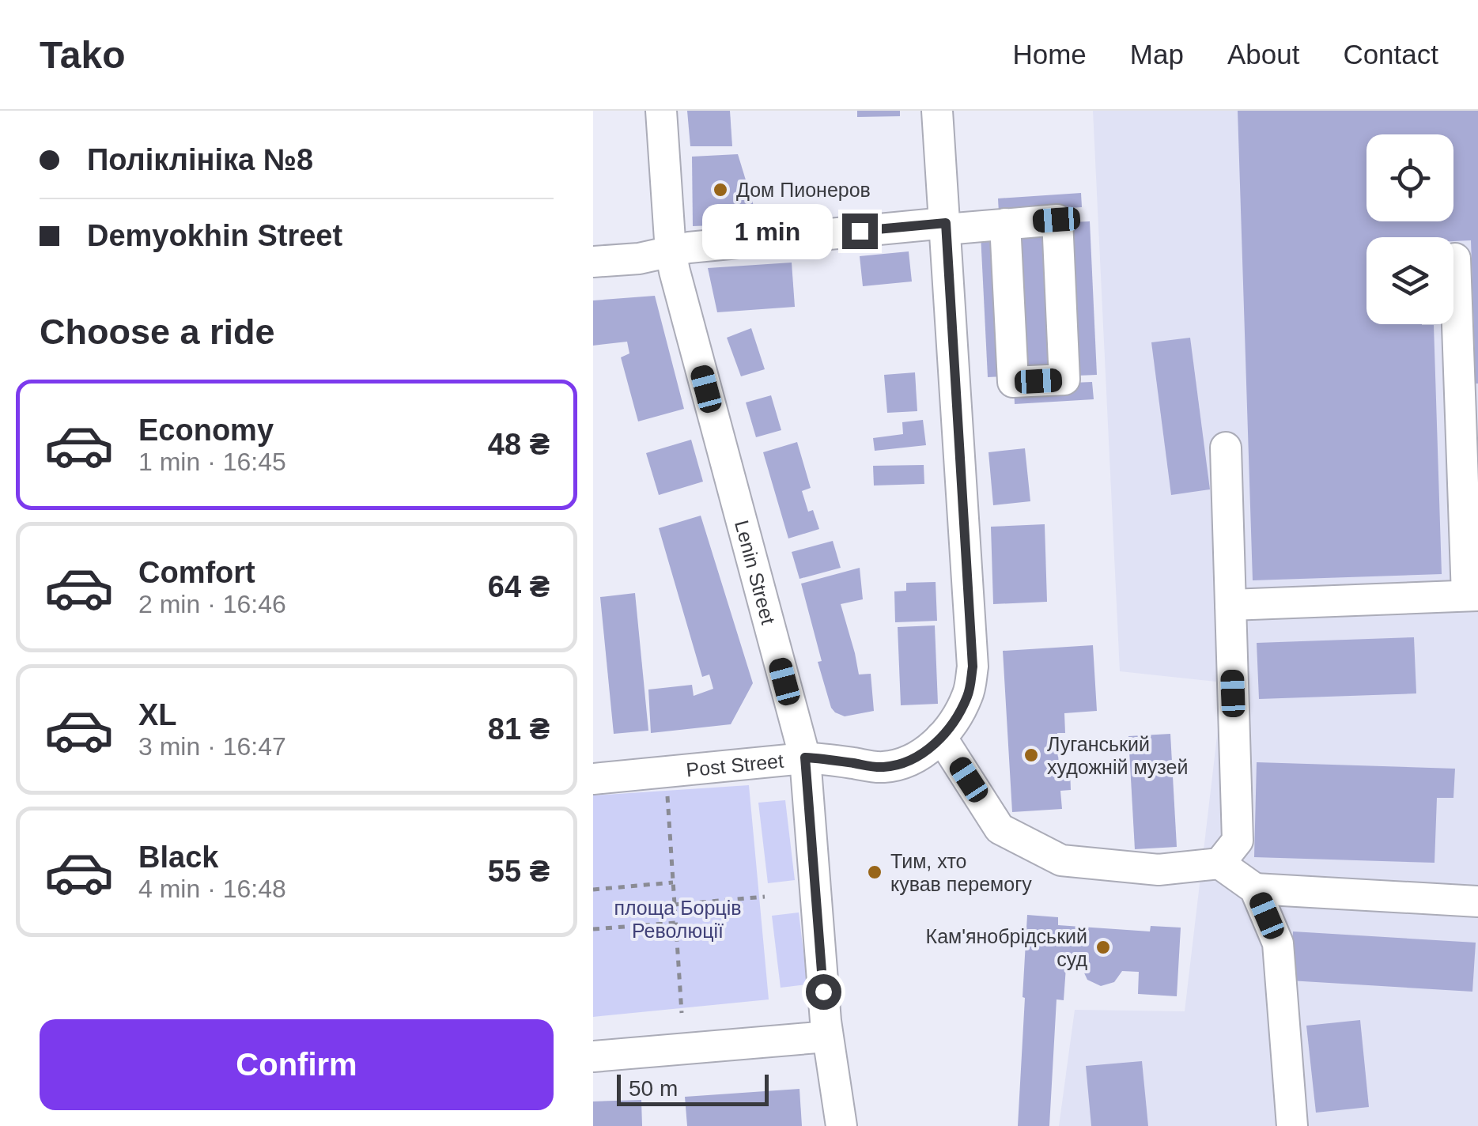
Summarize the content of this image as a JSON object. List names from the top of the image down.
{
  "streets": {
    "street": ["Lenin Street", "Post Street"]
  },
  "crossings": [
    ["Lenin Street", "Post Street"]
  ],
  "parks": ["площа Борців Революції"],
  "places": [
    "Дом Пионеров",
    "Луганський художній музей",
    "Тим, хто кував перемогу",
    "Кам'янобрідський суд"
  ],
  "scale_bar": "50 m",
  "page": {
    "header": "Tako",
    "nav": [
      "Home",
      "Map",
      "About",
      "Contact"
    ],
    "banner": ["Поліклініка №8", "Demyokhin Street"],
    "bubble": "1 min",
    "heading": "Choose a ride",
    "list": [
      {
        "name": "Economy",
        "note": "1 min · 16:45",
        "value": "48 ₴"
      },
      {
        "name": "Comfort",
        "note": "2 min · 16:46",
        "value": "64 ₴"
      },
      {
        "name": "XL",
        "note": "3 min · 16:47",
        "value": "81 ₴"
      },
      {
        "name": "Black",
        "note": "4 min · 16:48",
        "value": "55 ₴"
      }
    ],
    "buttons": "Confirm",
    "scale": "50 m"
  }
}
